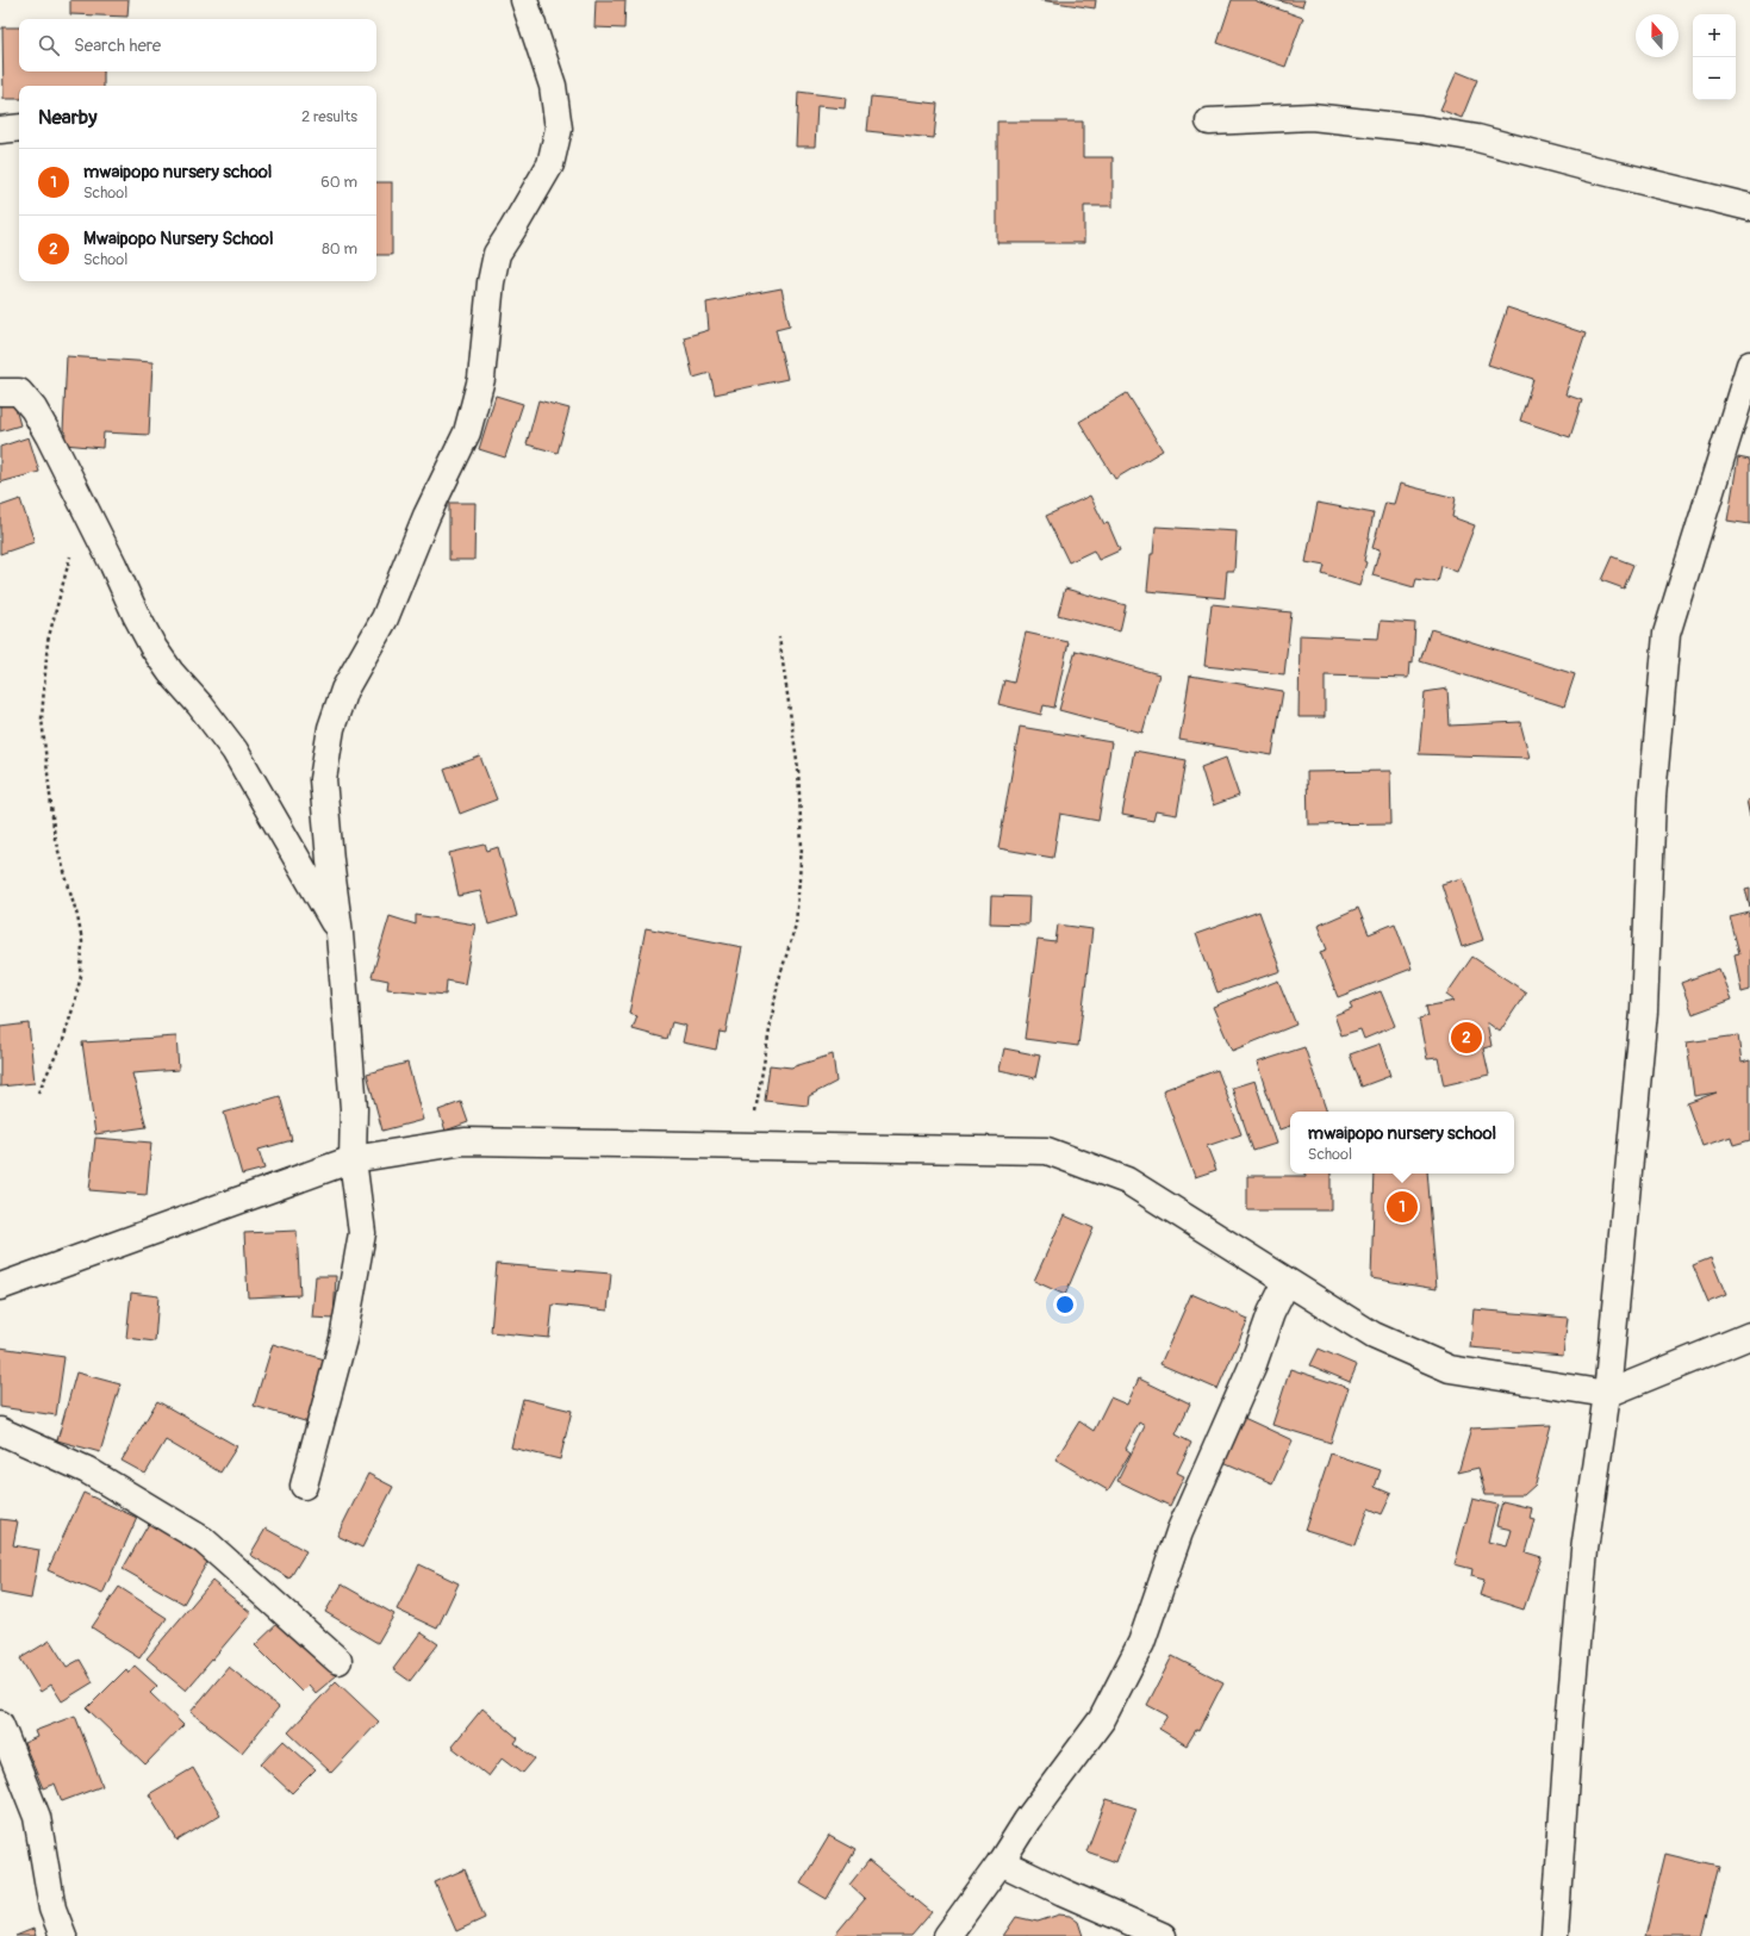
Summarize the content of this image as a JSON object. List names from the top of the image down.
{
  "north": "top",
  "page": {
    "map_buttons": ["+", "−"],
    "search": "Search here",
    "heading": ["Nearby", "2 results"],
    "list": [
      {
        "mark": "1",
        "name": "mwaipopo nursery school",
        "note": "School",
        "value": "60 m"
      },
      {
        "mark": "2",
        "name": "Mwaipopo Nursery School",
        "note": "School",
        "value": "80 m"
      }
    ],
    "pins": ["2", "1"],
    "popup": ["mwaipopo nursery school", "School"]
  }
}
